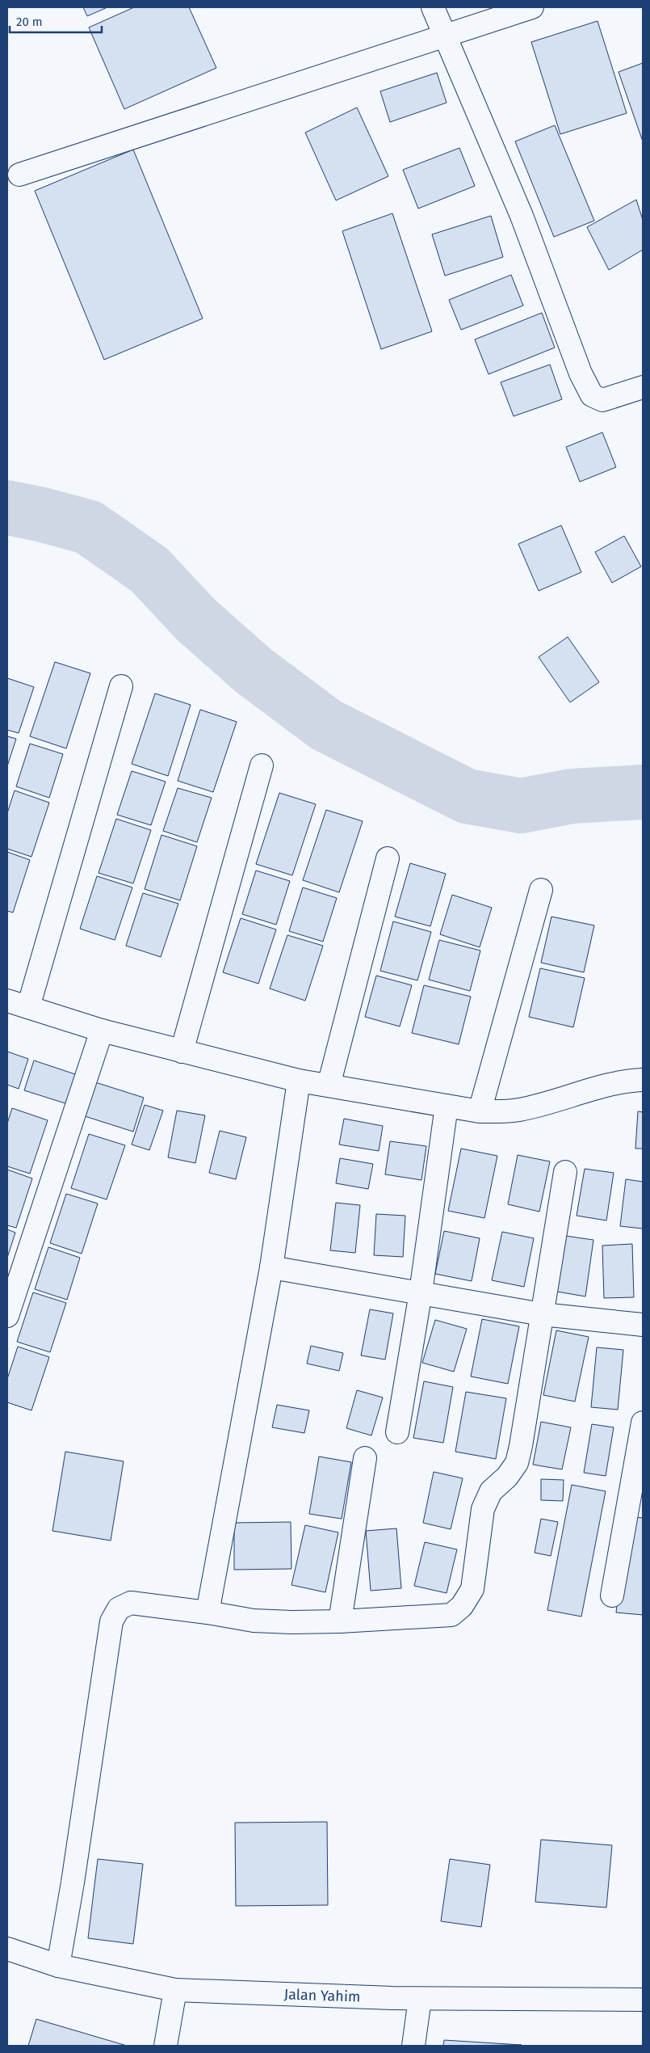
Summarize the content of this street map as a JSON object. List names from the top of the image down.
{
  "streets": {
    "street": ["Jalan Yahim"]
  },
  "scale_bar": "20 m"
}
